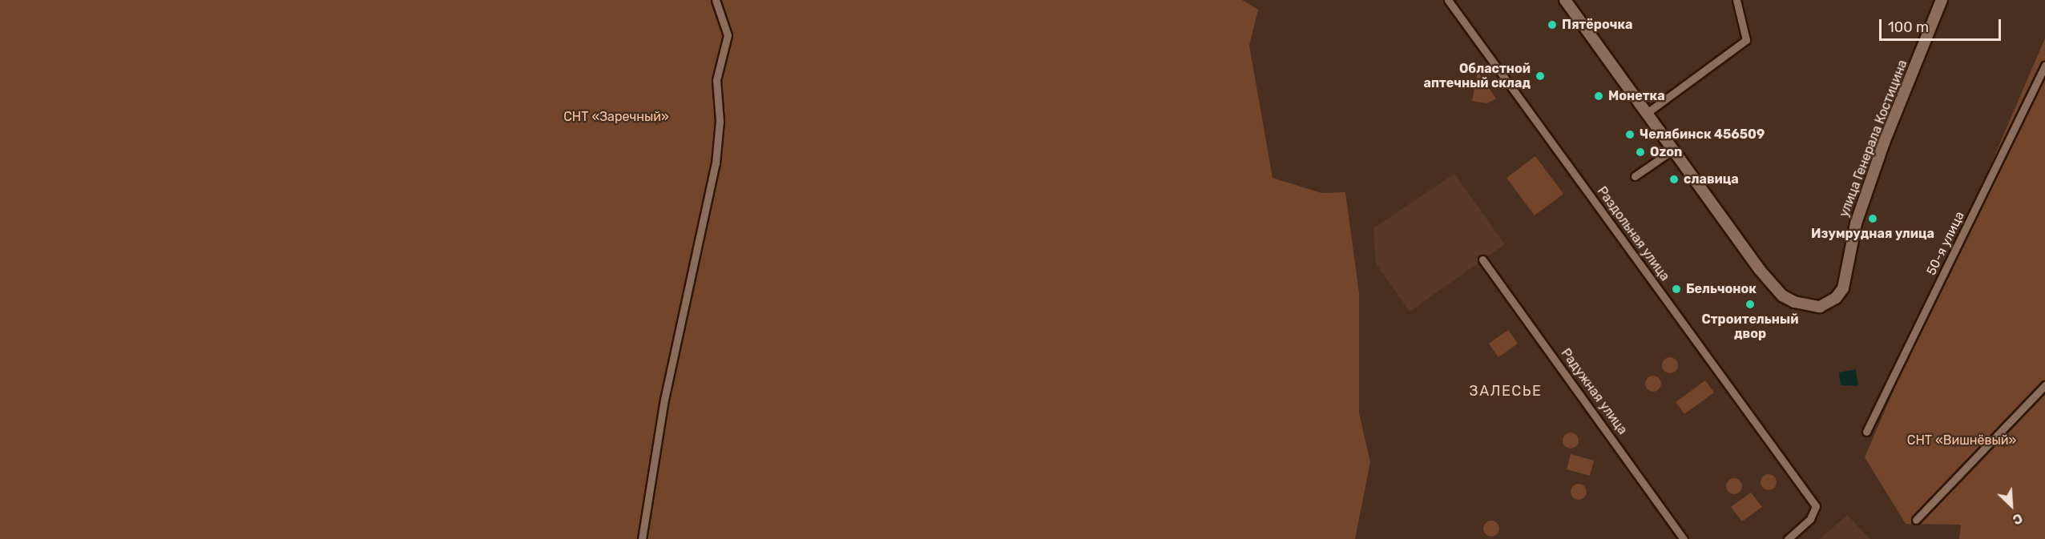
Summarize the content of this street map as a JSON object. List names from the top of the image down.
{
  "streets": {
    "street": [
      "улица Генерала Костицина",
      "Раздольная улица",
      "50-я улица",
      "Радужная улица"
    ]
  },
  "districts": ["ЗАЛЕСЬЕ"],
  "parks": ["СНТ «Заречный»", "СНТ «Вишнёвый»"],
  "places": [
    "Пятёрочка",
    "Областной аптечный склад",
    "Монетка",
    "Челябинск 456509",
    "Ozon",
    "славица",
    "Изумрудная улица",
    "Бельчонок",
    "Строительный двор"
  ],
  "scale_bar": "100 m",
  "north": "bottom right"
}
